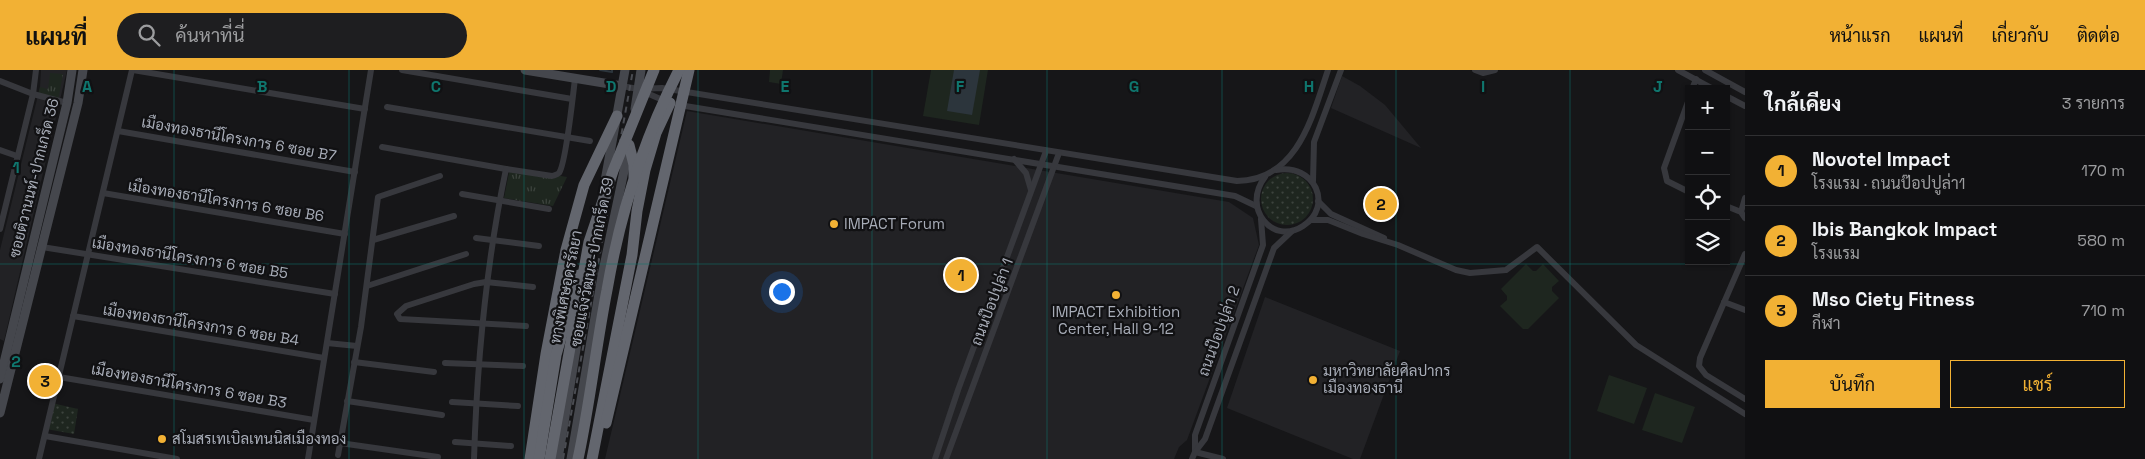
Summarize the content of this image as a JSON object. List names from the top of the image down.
{
  "streets": {
    "highway": ["ทางพิเศษอุดรรัถยา"],
    "main road": ["ซอยติวานนท์-ปากเกร็ด 36", "ซอยแจ้งวัฒนะ-ปากเกร็ด 39"],
    "street": [
      "เมืองทองธานีโครงการ 6 ซอย B7",
      "เมืองทองธานีโครงการ 6 ซอย B6",
      "เมืองทองธานีโครงการ 6 ซอย B5",
      "ถนนป๊อปปูล่า 1",
      "เมืองทองธานีโครงการ 6 ซอย B4",
      "ถนนป๊อปปูล่า 2",
      "เมืองทองธานีโครงการ 6 ซอย B3"
    ]
  },
  "crossings": [
    ["ซอยติวานนท์-ปากเกร็ด 36", "เมืองทองธานีโครงการ 6 ซอย B5"]
  ],
  "places": [
    "IMPACT Forum",
    "IMPACT Exhibition Center, Hall 9-12",
    "มหาวิทยาลัยศิลปากร เมืองทองธานี",
    "สโมสรเทเบิลเทนนิสเมืองทอง"
  ],
  "page": {
    "header": "แผนที่",
    "search": "ค้นหาที่นี่",
    "nav": [
      "หน้าแรก",
      "แผนที่",
      "เกี่ยวกับ",
      "ติดต่อ"
    ],
    "heading": ["ใกล้เคียง", "3 รายการ"],
    "map_buttons": ["+", "−"],
    "list": [
      {
        "mark": "1",
        "name": "Novotel Impact",
        "note": "โรงแรม · ถนนป๊อปปูล่า1",
        "value": "170 m"
      },
      {
        "mark": "2",
        "name": "Ibis Bangkok Impact",
        "note": "โรงแรม",
        "value": "580 m"
      },
      {
        "mark": "3",
        "name": "Mso Ciety Fitness",
        "note": "กีฬา",
        "value": "710 m"
      }
    ],
    "pins": ["2", "1", "3"],
    "buttons": ["บันทึก", "แชร์"]
  },
  "grid": {
    "columns": [
      "A",
      "B",
      "C",
      "D",
      "E",
      "F",
      "G",
      "H",
      "I",
      "J"
    ],
    "rows": ["1", "2"]
  }
}
